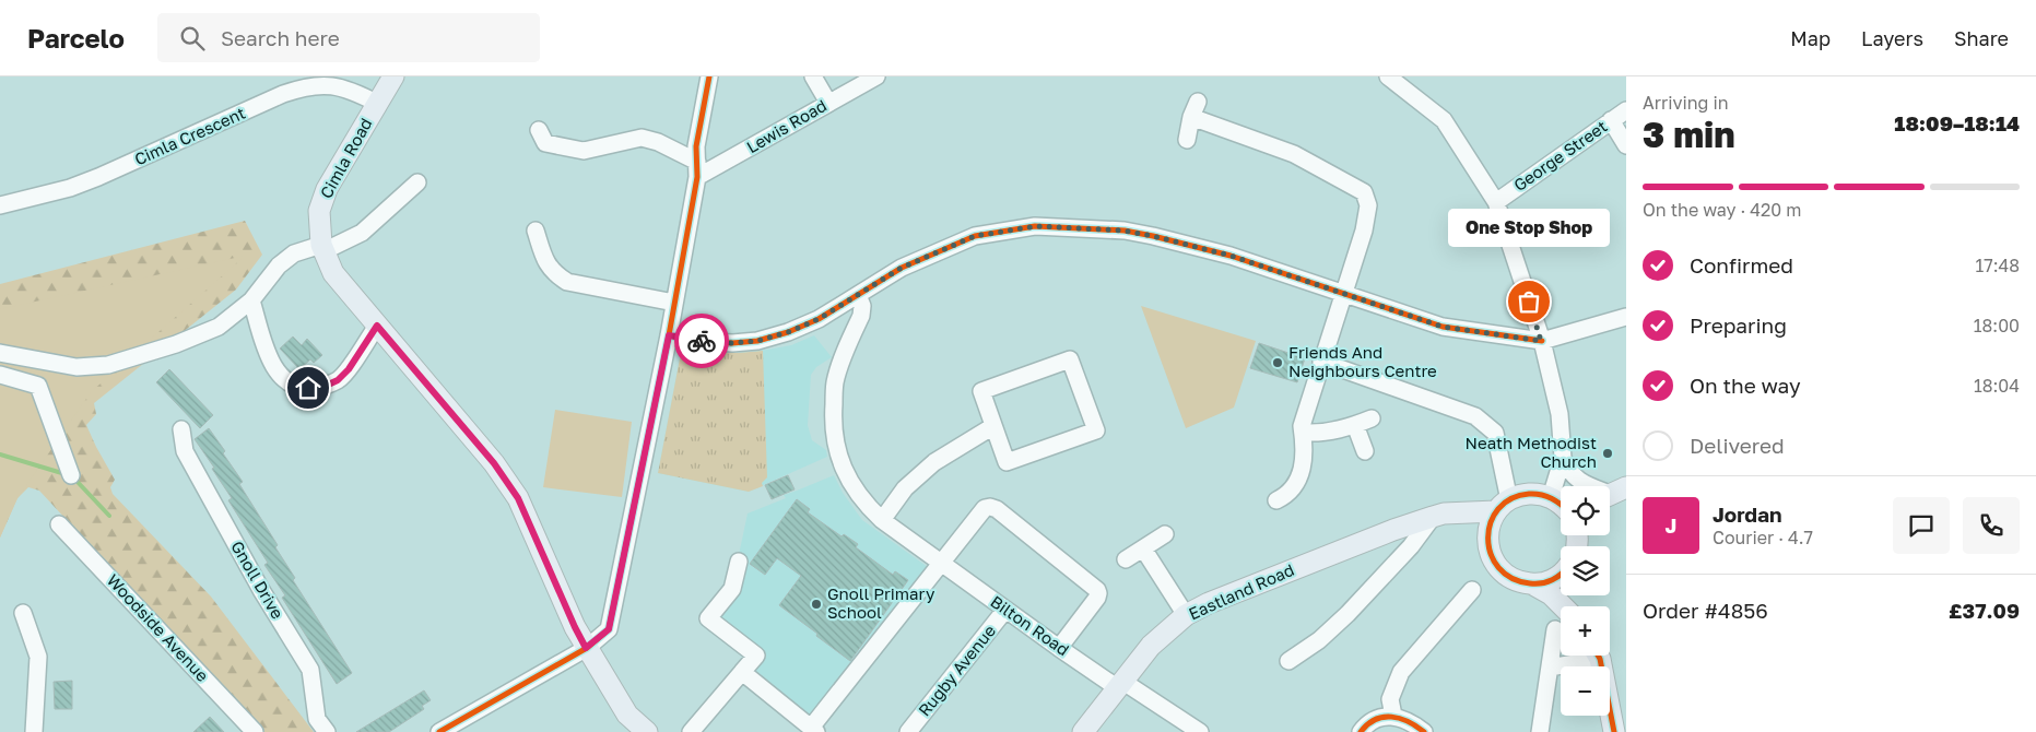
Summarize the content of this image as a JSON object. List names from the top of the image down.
{
  "streets": {
    "main road": ["Cimla Road", "Eastland Road"],
    "street": [
      "Lewis Road",
      "Cimla Crescent",
      "George Street",
      "Gnoll Drive",
      "Bilton Road",
      "Woodside Avenue",
      "Rugby Avenue"
    ]
  },
  "crossings": [
    ["Cimla Crescent", "Cimla Road"],
    ["Eastland Road", "Bilton Road"],
    ["Bilton Road", "Rugby Avenue"]
  ],
  "places": [
    "One Stop Shop",
    "Friends And Neighbours Centre",
    "Neath Methodist Church",
    "Gnoll Primary School"
  ],
  "page": {
    "header": "Parcelo",
    "search": "Search here",
    "nav": ["Map", "Layers", "Share"],
    "heading": ["3 min", "Arriving in", "18:09–18:14"],
    "panel": [
      "Jordan",
      "Courier · 4.7",
      "Order #4856",
      "£37.09"
    ],
    "bar": "On the way · 420 m",
    "bubble": "One Stop Shop",
    "list": [
      ["Confirmed", "17:48"],
      ["Preparing", "18:00"],
      ["On the way", "18:04"],
      "Delivered"
    ],
    "map_buttons": ["+", "−"],
    "round": "J"
  }
}
